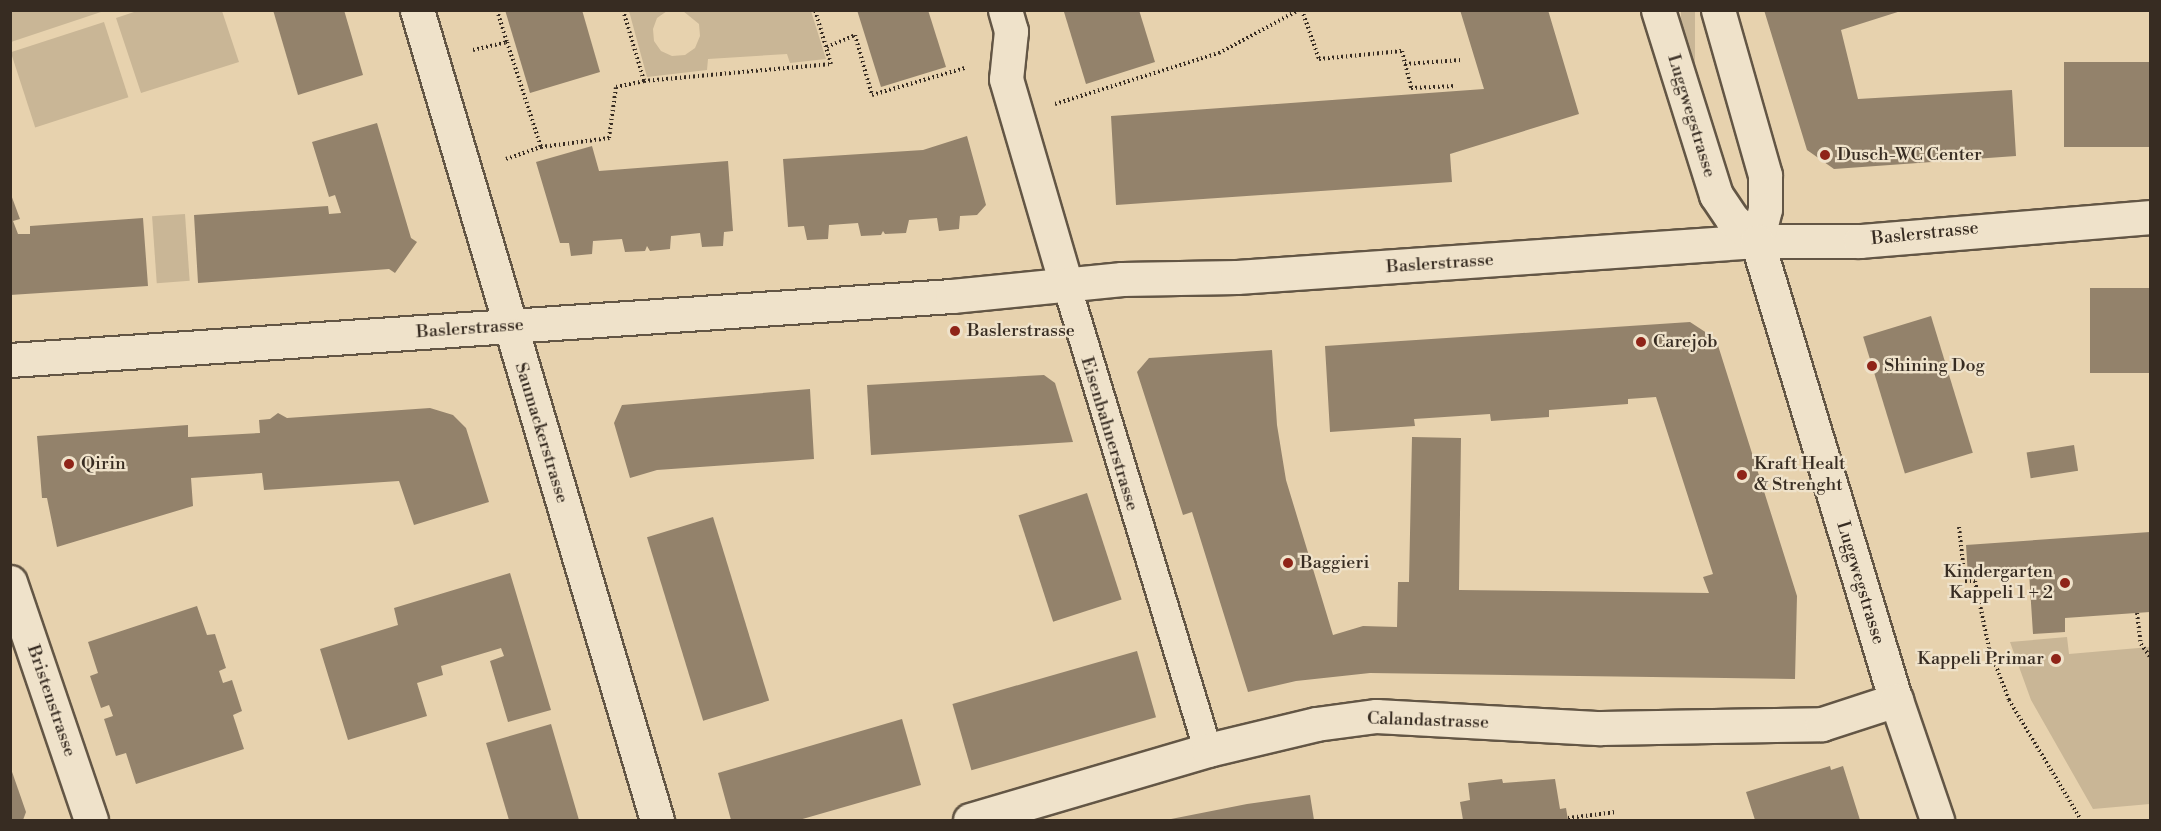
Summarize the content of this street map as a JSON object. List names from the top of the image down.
{
  "streets": {
    "street": [
      "Luggwegstrasse",
      "Baslerstrasse",
      "Saumackerstrasse",
      "Eisenbahnerstrasse",
      "Bristenstrasse",
      "Calandastrasse"
    ]
  },
  "crossings": [
    ["Luggwegstrasse", "Baslerstrasse"],
    ["Luggwegstrasse", "Calandastrasse"],
    ["Baslerstrasse", "Saumackerstrasse"],
    ["Baslerstrasse", "Eisenbahnerstrasse"],
    ["Eisenbahnerstrasse", "Calandastrasse"]
  ],
  "places": [
    "Dusch-WC Center",
    "Baslerstrasse",
    "Carejob",
    "Shining Dog",
    "Qirin",
    "Kraft Healt & Strenght",
    "Baggieri",
    "Kindergarten Kappeli 1 + 2",
    "Kappeli Primar"
  ]
}
